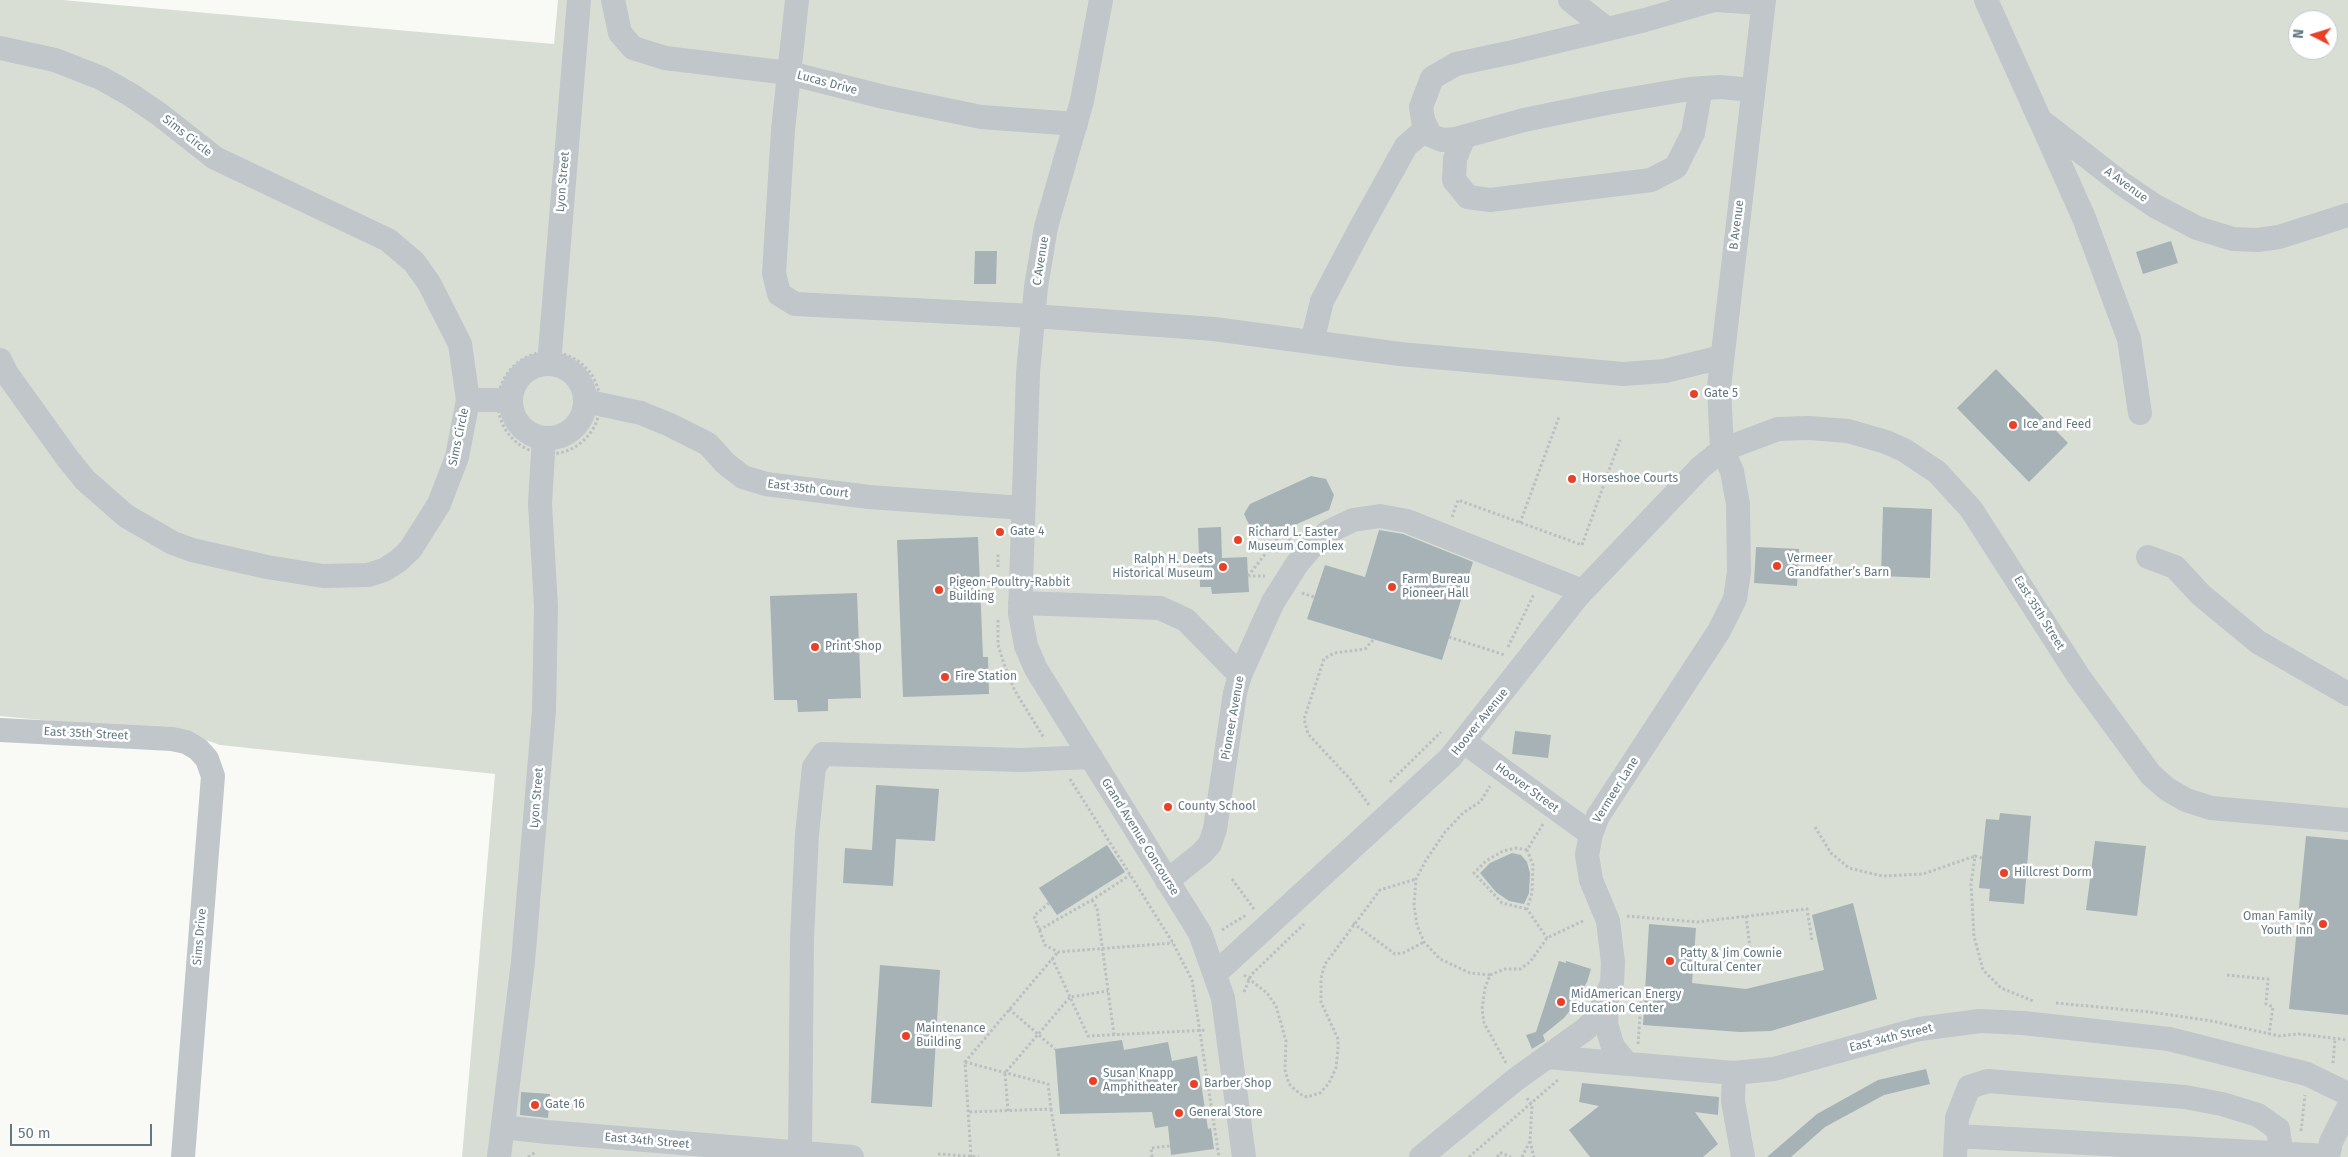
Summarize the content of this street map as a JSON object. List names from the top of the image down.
{
  "streets": {
    "street": [
      "Lucas Drive",
      "Sims Circle",
      "Lyon Street",
      "A Avenue",
      "B Avenue",
      "C Avenue",
      "East 35th Court",
      "East 35th Street",
      "Pioneer Avenue",
      "Hoover Avenue",
      "Hoover Street",
      "Vermeer Lane",
      "Grand Avenue Concourse",
      "Sims Drive",
      "East 34th Street"
    ]
  },
  "crossings": [
    ["Lucas Drive", "C Avenue"],
    ["Lyon Street", "East 35th Court"],
    ["Lyon Street", "East 34th Street"],
    ["B Avenue", "East 35th Street"],
    ["B Avenue", "Hoover Avenue"],
    ["B Avenue", "Vermeer Lane"],
    ["C Avenue", "East 35th Court"],
    ["C Avenue", "Grand Avenue Concourse"],
    ["East 35th Court", "Grand Avenue Concourse"],
    ["East 35th Street", "Hoover Avenue"],
    ["East 35th Street", "Vermeer Lane"],
    ["East 35th Street", "Sims Drive"],
    ["Pioneer Avenue", "Hoover Avenue"],
    ["Pioneer Avenue", "Grand Avenue Concourse"],
    ["Hoover Avenue", "Hoover Street"],
    ["Hoover Avenue", "Vermeer Lane"],
    ["Hoover Avenue", "Grand Avenue Concourse"],
    ["Hoover Street", "Vermeer Lane"],
    ["Vermeer Lane", "East 34th Street"]
  ],
  "places": [
    "Gate 5",
    "Ice and Feed",
    "Horseshoe Courts",
    "Gate 4",
    "Richard L. Easter Museum Complex",
    "Vermeer Grandfather’s Barn",
    "Ralph H. Deets Historical Museum",
    "Farm Bureau Pioneer Hall",
    "Pigeon-Poultry-Rabbit Building",
    "Print Shop",
    "Fire Station",
    "County School",
    "Hillcrest Dorm",
    "Oman Family Youth Inn",
    "Patty & Jim Cownie Cultural Center",
    "MidAmerican Energy Education Center",
    "Maintenance Building",
    "Susan Knapp Amphitheater",
    "Barber Shop",
    "Gate 16",
    "General Store"
  ],
  "scale_bar": "50 m",
  "north": "left"
}
